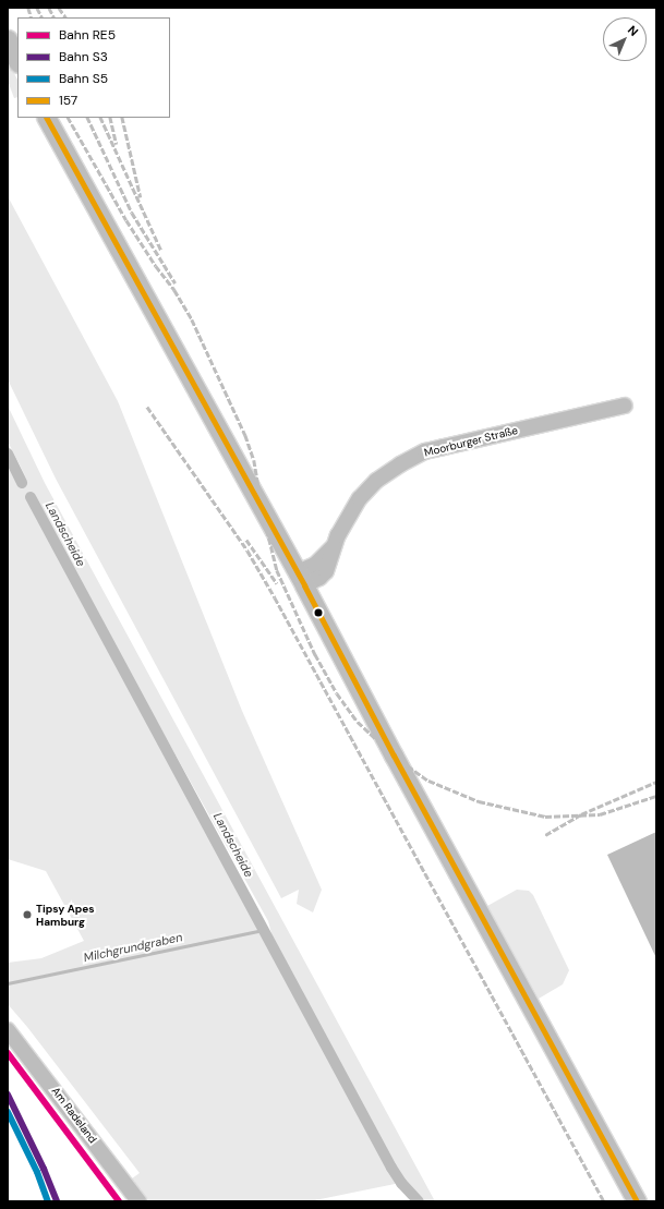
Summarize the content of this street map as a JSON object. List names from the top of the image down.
{
  "streets": {
    "street": ["Moorburger Straße", "Am Radeland"]
  },
  "water": ["Landscheide", "Milchgrundgraben"],
  "places": ["Tipsy Apes Hamburg"],
  "lines": [
    "transit line 157",
    "rail line RE5",
    "rail line S3",
    "rail line S5"
  ],
  "legend": [
    "Bahn RE5",
    "Bahn S3",
    "Bahn S5",
    "157"
  ],
  "north": "top right"
}
